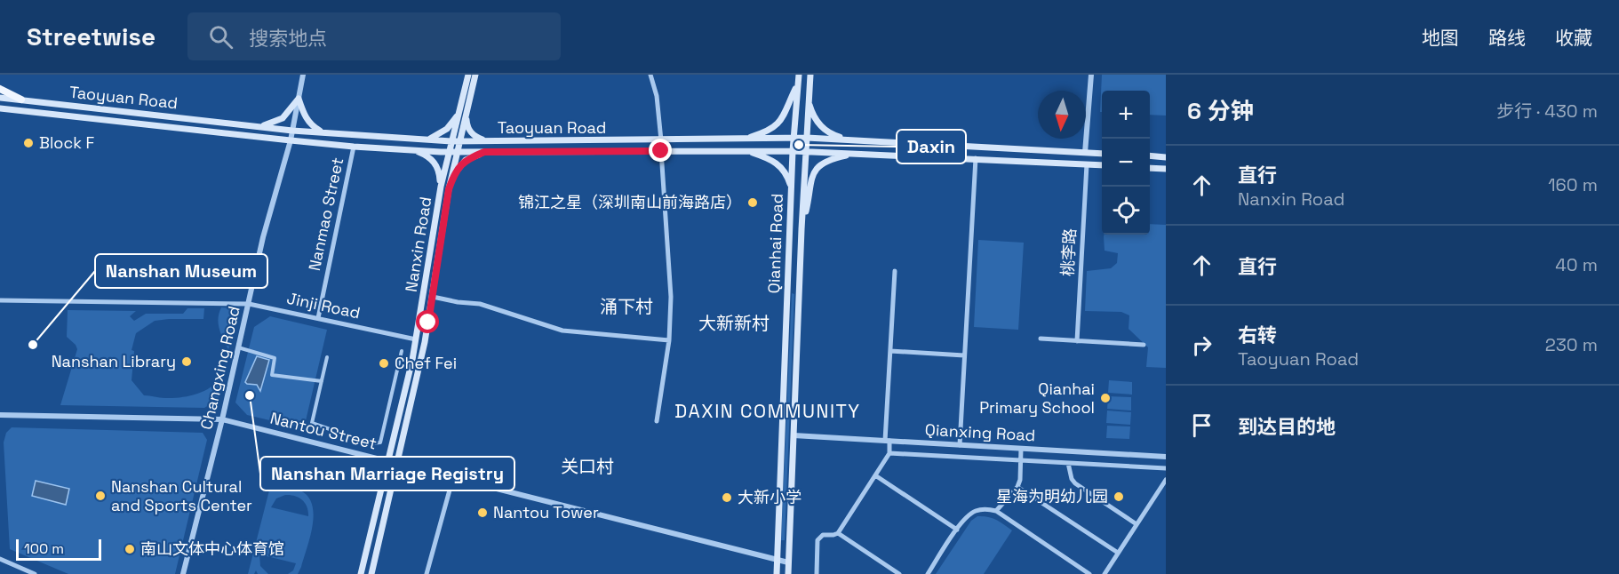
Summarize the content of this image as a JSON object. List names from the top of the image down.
{
  "streets": {
    "main road": ["Taoyuan Road", "Qianhai Road", "Nanxin Road"],
    "street": [
      "Nanmao Street",
      "桃李路",
      "Jinji Road",
      "Changxing Road",
      "Nantou Street",
      "Qianxing Road"
    ]
  },
  "crossings": [
    ["Taoyuan Road", "Nanmao Street"],
    ["Taoyuan Road", "Qianhai Road"],
    ["Taoyuan Road", "Nanxin Road"],
    ["Taoyuan Road", "桃李路"],
    ["Taoyuan Road", "Changxing Road"],
    ["Nanmao Street", "Jinji Road"],
    ["Qianhai Road", "Nantou Street"],
    ["Qianhai Road", "Qianxing Road"],
    ["Nanxin Road", "Jinji Road"],
    ["Nanxin Road", "Nantou Street"],
    ["Jinji Road", "Changxing Road"],
    ["Changxing Road", "Nantou Street"]
  ],
  "districts": [
    "涌下村",
    "大新新村",
    "DAXIN COMMUNITY",
    "关口村"
  ],
  "places": [
    "Block F",
    "Daxin",
    "锦江之星（深圳南山前海路店）",
    "Nanshan Museum",
    "Nanshan Library",
    "Chef Fei",
    "Nanshan Marriage Registry",
    "Qianhai Primary School",
    "Nanshan Cultural and Sports Center",
    "星海为明幼儿园",
    "大新小学",
    "Nantou Tower",
    "南山文体中心体育馆"
  ],
  "scale_bar": "100 m",
  "north": "bottom",
  "page": {
    "header": "Streetwise",
    "search": "搜索地点",
    "nav": ["地图", "路线", "收藏"],
    "heading": ["6 分钟", "步行 · 430 m"],
    "map_buttons": ["+", "−"],
    "list": [
      ["直行", "Nanxin Road", "160 m"],
      ["直行", "40 m"],
      ["右转", "Taoyuan Road", "230 m"],
      "到达目的地"
    ],
    "scale": "100 m"
  }
}
